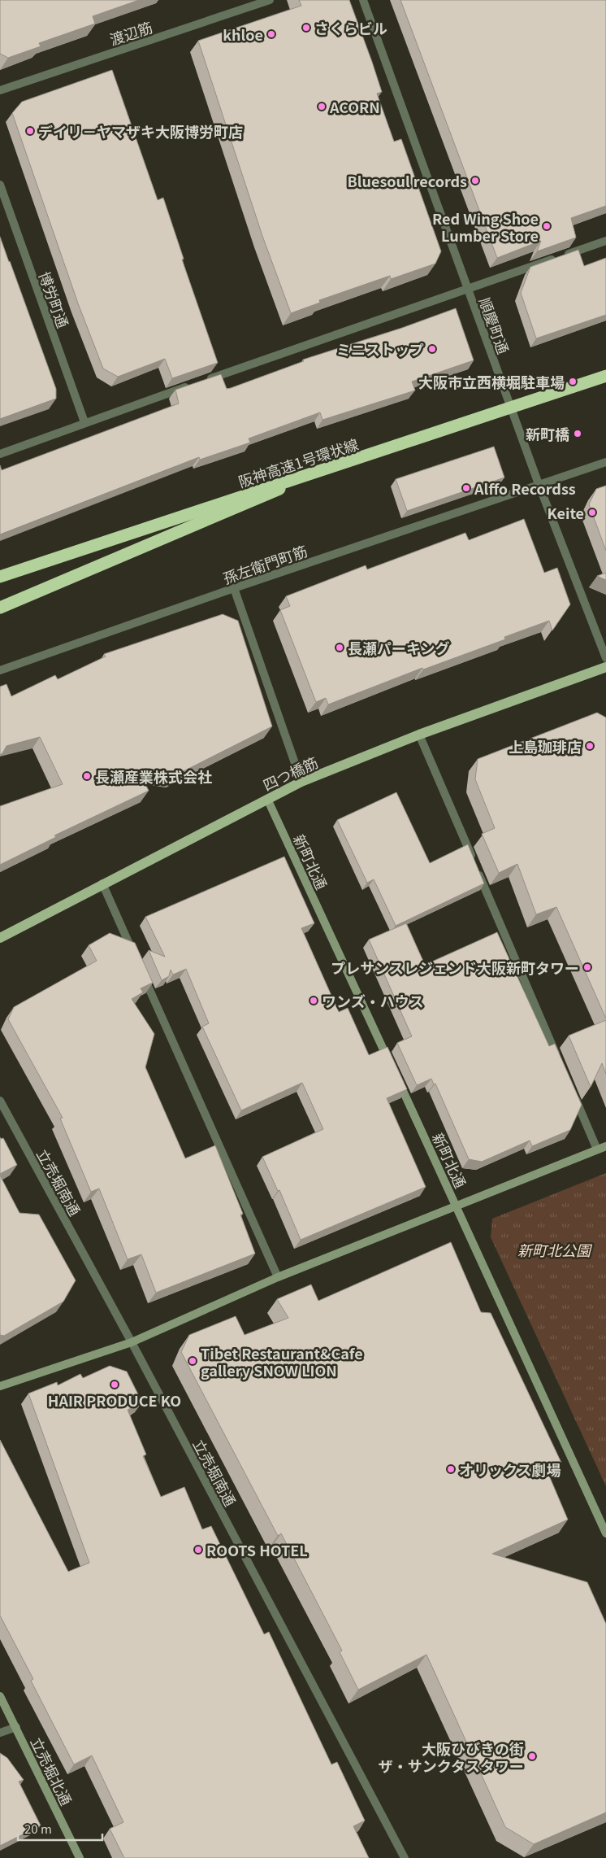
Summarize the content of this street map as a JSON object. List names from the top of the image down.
{
  "streets": {
    "highway": ["阪神高速1号環状線"],
    "main road": ["四つ橋筋"],
    "street": [
      "渡辺筋",
      "博労町通",
      "順慶町通",
      "孫左衛門町筋",
      "新町北通",
      "立売堀南通",
      "立売堀北通"
    ]
  },
  "crossings": [
    ["順慶町通", "孫左衛門町筋"],
    ["四つ橋筋", "新町北通"]
  ],
  "parks": ["新町北公園"],
  "places": [
    "さくらビル",
    "khloe",
    "ACORN",
    "デイリ－ヤマザキ大阪博労町店",
    "Bluesoul records",
    "Red Wing Shoe Lumber Store",
    "ミニストップ",
    "大阪市立西横堀駐車場",
    "新町橋",
    "Alffo Recordss",
    "Keite",
    "長瀬パーキング",
    "上島珈琲店",
    "長瀬産業株式会社",
    "プレサンスレジェンド大阪新町タワー",
    "ワンズ・ハウス",
    "Tibet Restaurant&Cafe gallery SNOW LION",
    "HAIR PRODUCE KO",
    "オリックス劇場",
    "ROOTS HOTEL",
    "大阪ひびきの街 ザ・サンクタスタワー"
  ],
  "scale_bar": "20 m"
}
